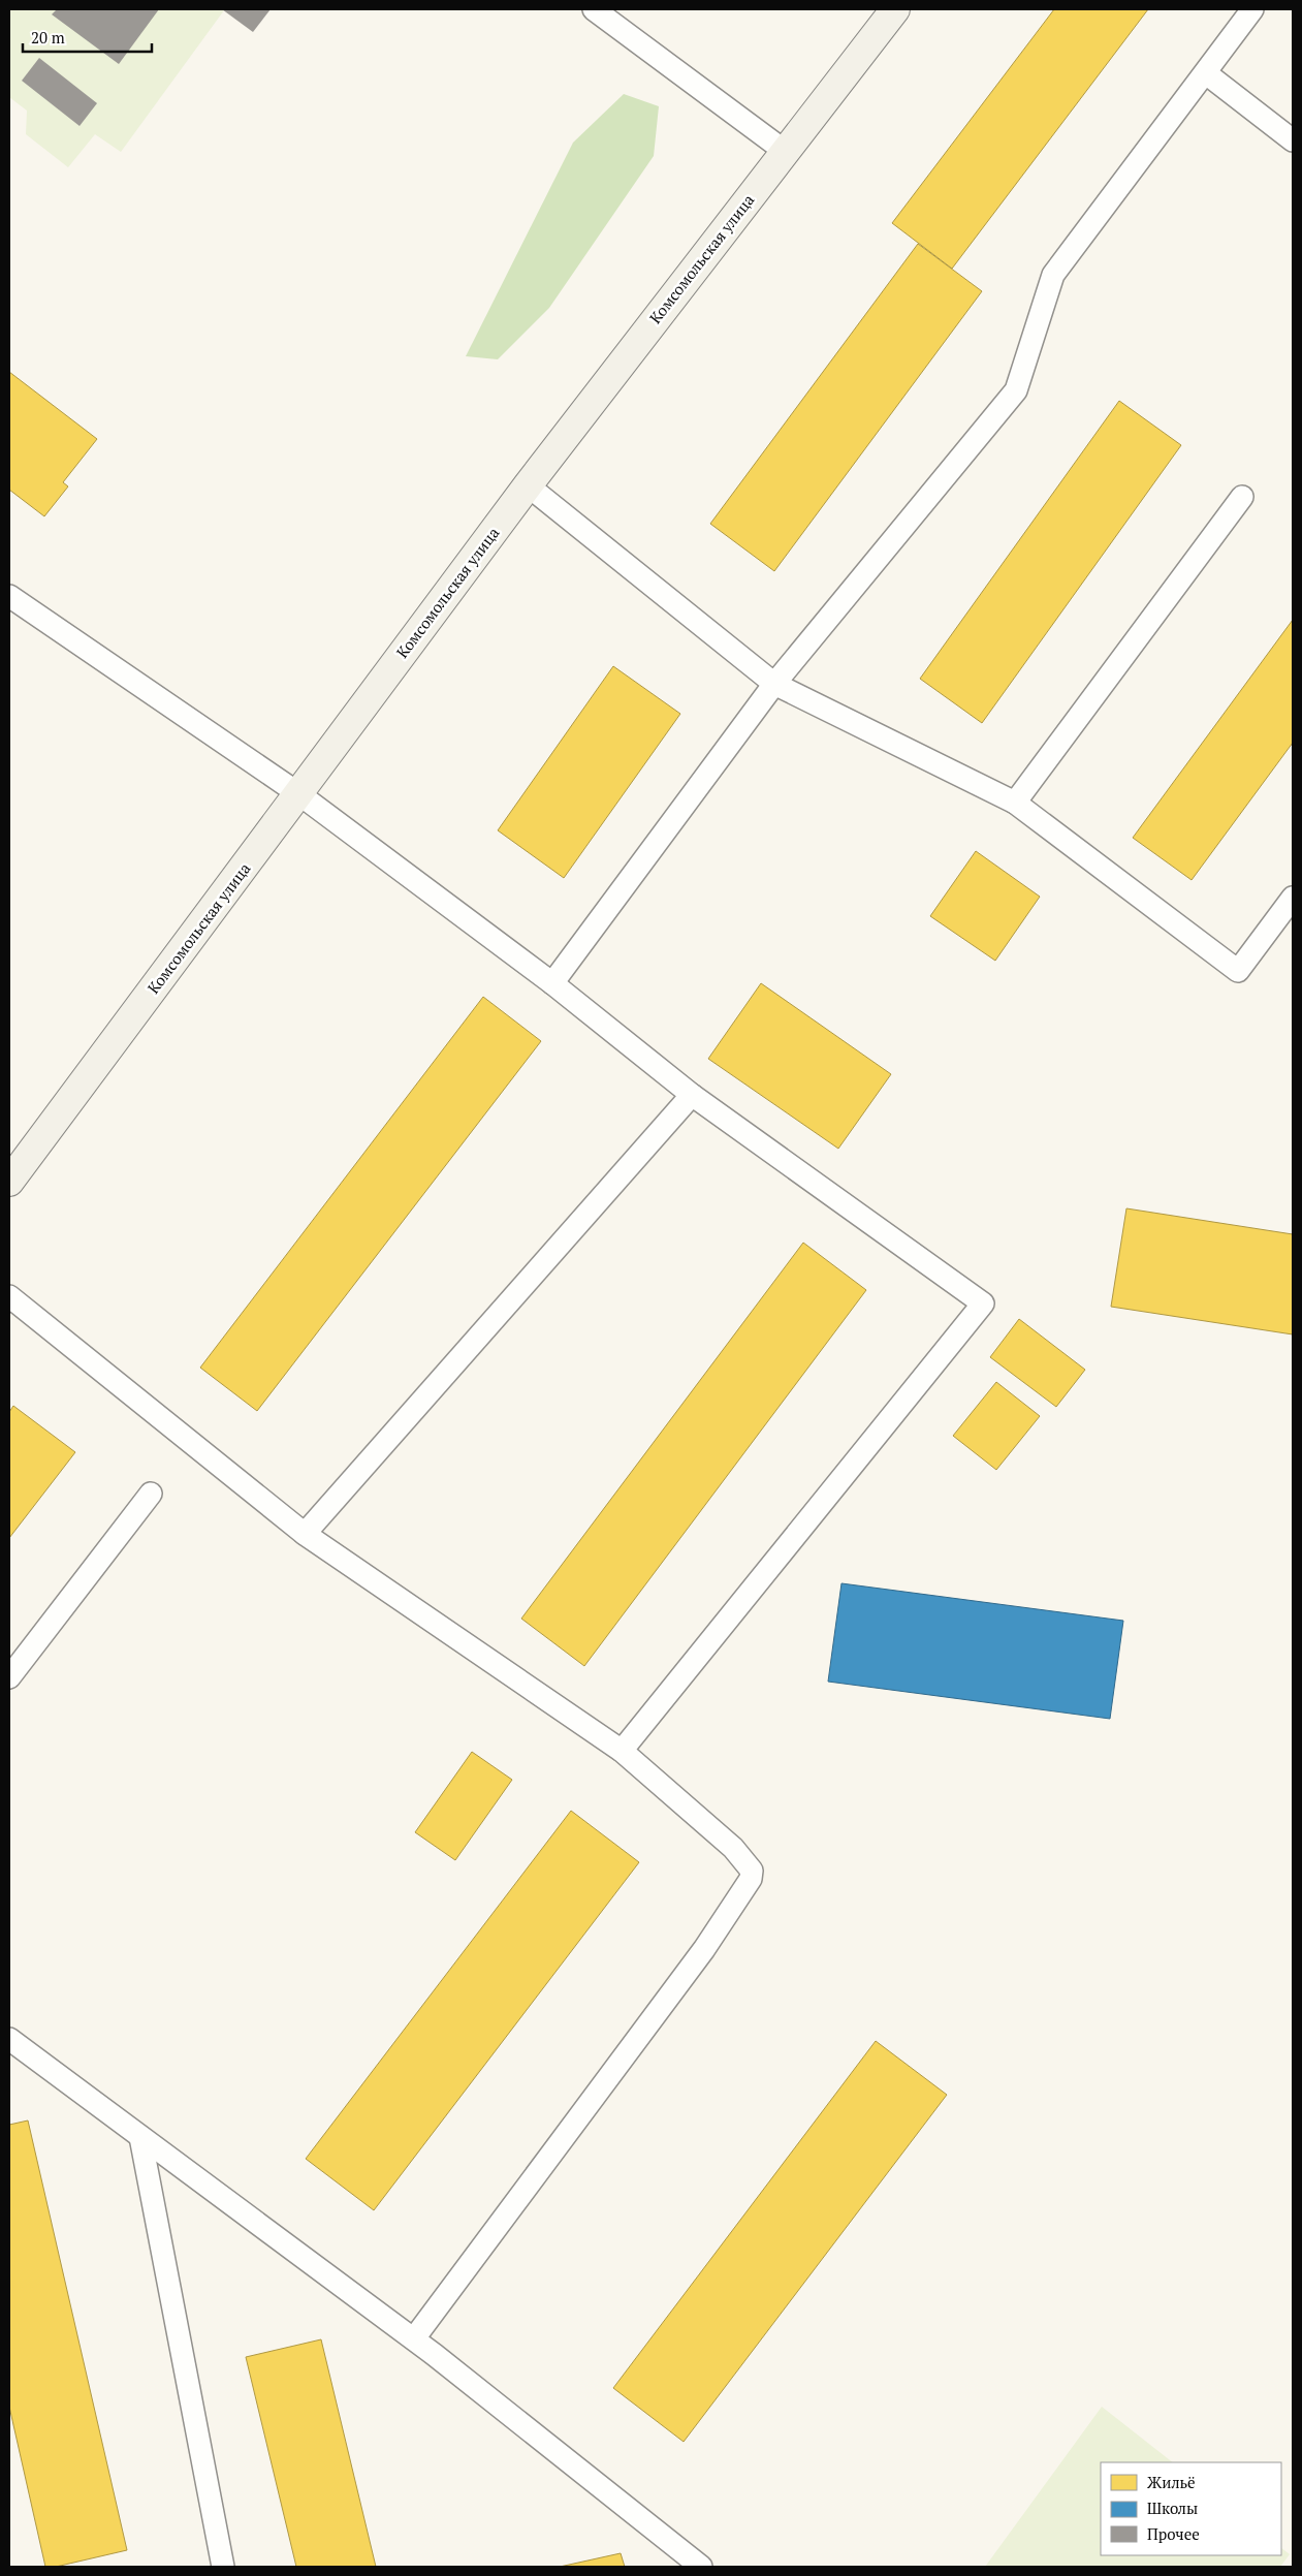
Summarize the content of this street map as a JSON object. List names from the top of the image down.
{
  "streets": {
    "main road": ["Комсомольская улица"]
  },
  "legend": ["Жильё", "Школы", "Прочее"],
  "scale_bar": "20 m"
}
